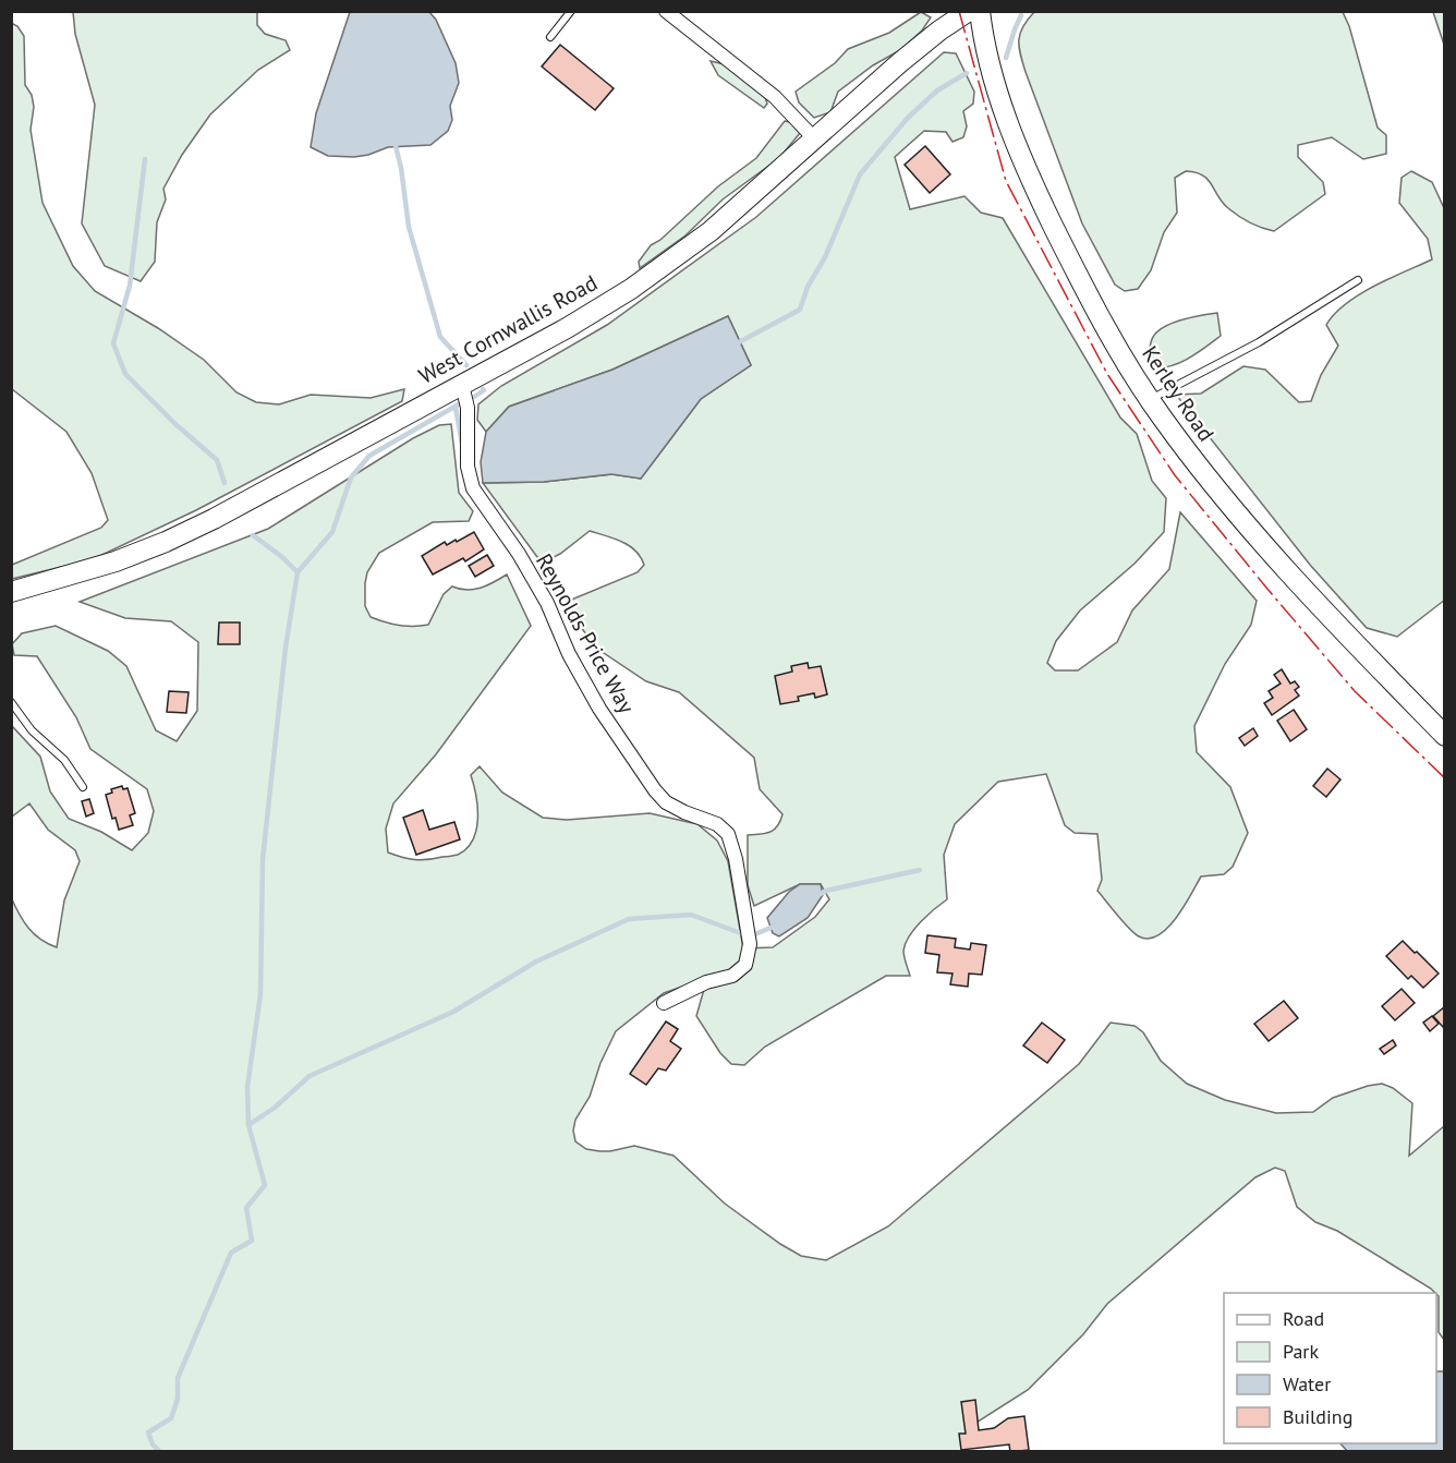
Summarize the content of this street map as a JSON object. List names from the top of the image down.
{
  "streets": {
    "street": ["West Cornwallis Road", "Kerley Road", "Reynolds Price Way"]
  },
  "crossings": [
    ["West Cornwallis Road", "Reynolds Price Way"]
  ],
  "legend": [
    "Road",
    "Park",
    "Water",
    "Building"
  ]
}
